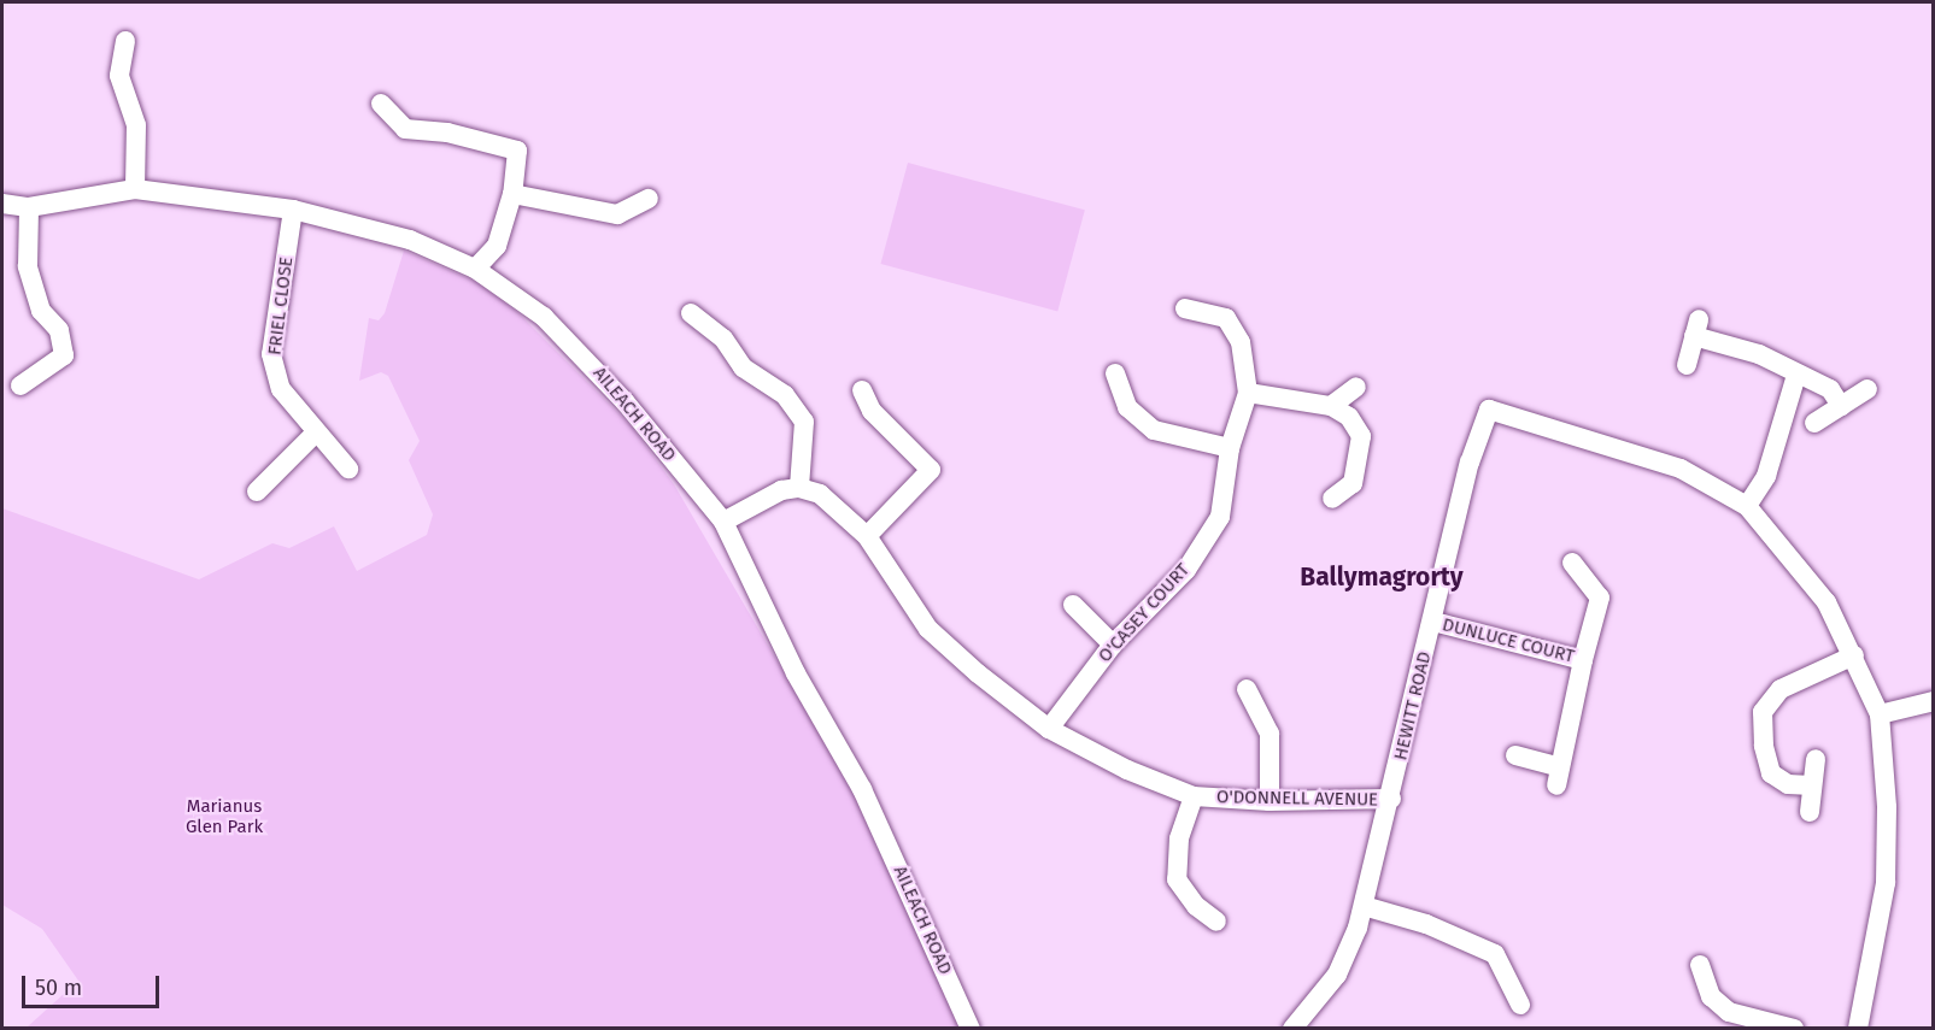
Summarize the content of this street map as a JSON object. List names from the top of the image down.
{
  "streets": {
    "street": [
      "FRIEL CLOSE",
      "AILEACH ROAD",
      "O'CASEY COURT",
      "DUNLUCE COURT",
      "HEWITT ROAD",
      "O'DONNELL AVENUE"
    ]
  },
  "crossings": [
    ["FRIEL CLOSE", "AILEACH ROAD"],
    ["O'CASEY COURT", "O'DONNELL AVENUE"],
    ["DUNLUCE COURT", "HEWITT ROAD"],
    ["HEWITT ROAD", "O'DONNELL AVENUE"]
  ],
  "districts": ["Ballymagrorty"],
  "parks": ["Marianus Glen Park"],
  "scale_bar": "50 m"
}
